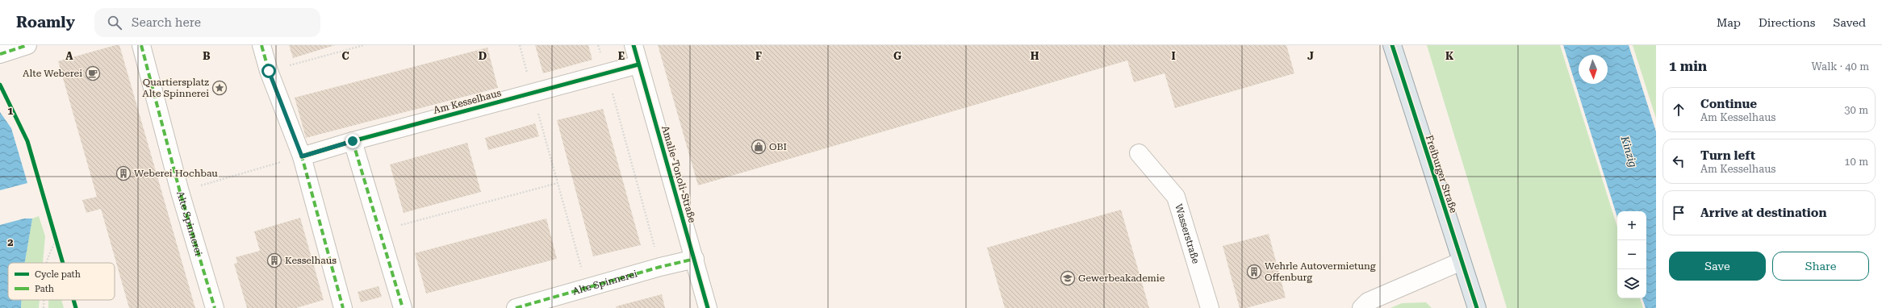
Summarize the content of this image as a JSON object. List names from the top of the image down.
{
  "streets": {
    "main road": ["Freiburger Straße"],
    "street": [
      "Am Kesselhaus",
      "Amalie-Tonoli-Straße",
      "Alte Spinnerei",
      "Wasserstraße"
    ]
  },
  "crossings": [
    ["Am Kesselhaus", "Amalie-Tonoli-Straße"],
    ["Amalie-Tonoli-Straße", "Alte Spinnerei"]
  ],
  "water": ["Kinzig"],
  "places": {
    "cafe": ["Alte Weberei"],
    "place": ["Quartiersplatz Alte Spinnerei"],
    "shop": ["OBI"],
    "building": ["Weberei Hochbau", "Kesselhaus", "Wehrle Autovermietung Offenburg"],
    "school or university": ["Gewerbeakademie"]
  },
  "legend": ["Cycle path", "Path"],
  "north": "bottom",
  "page": {
    "header": "Roamly",
    "search": "Search here",
    "nav": ["Map", "Directions", "Saved"],
    "heading": ["1 min", "Walk · 40 m"],
    "list": [
      ["Continue", "Am Kesselhaus", "30 m"],
      ["Turn left", "Am Kesselhaus", "10 m"],
      "Arrive at destination"
    ],
    "map_buttons": ["+", "−"],
    "buttons": ["Save", "Share"]
  },
  "grid": {
    "columns": [
      "A",
      "B",
      "C",
      "D",
      "E",
      "F",
      "G",
      "H",
      "I",
      "J",
      "K"
    ],
    "rows": ["1", "2"]
  }
}
